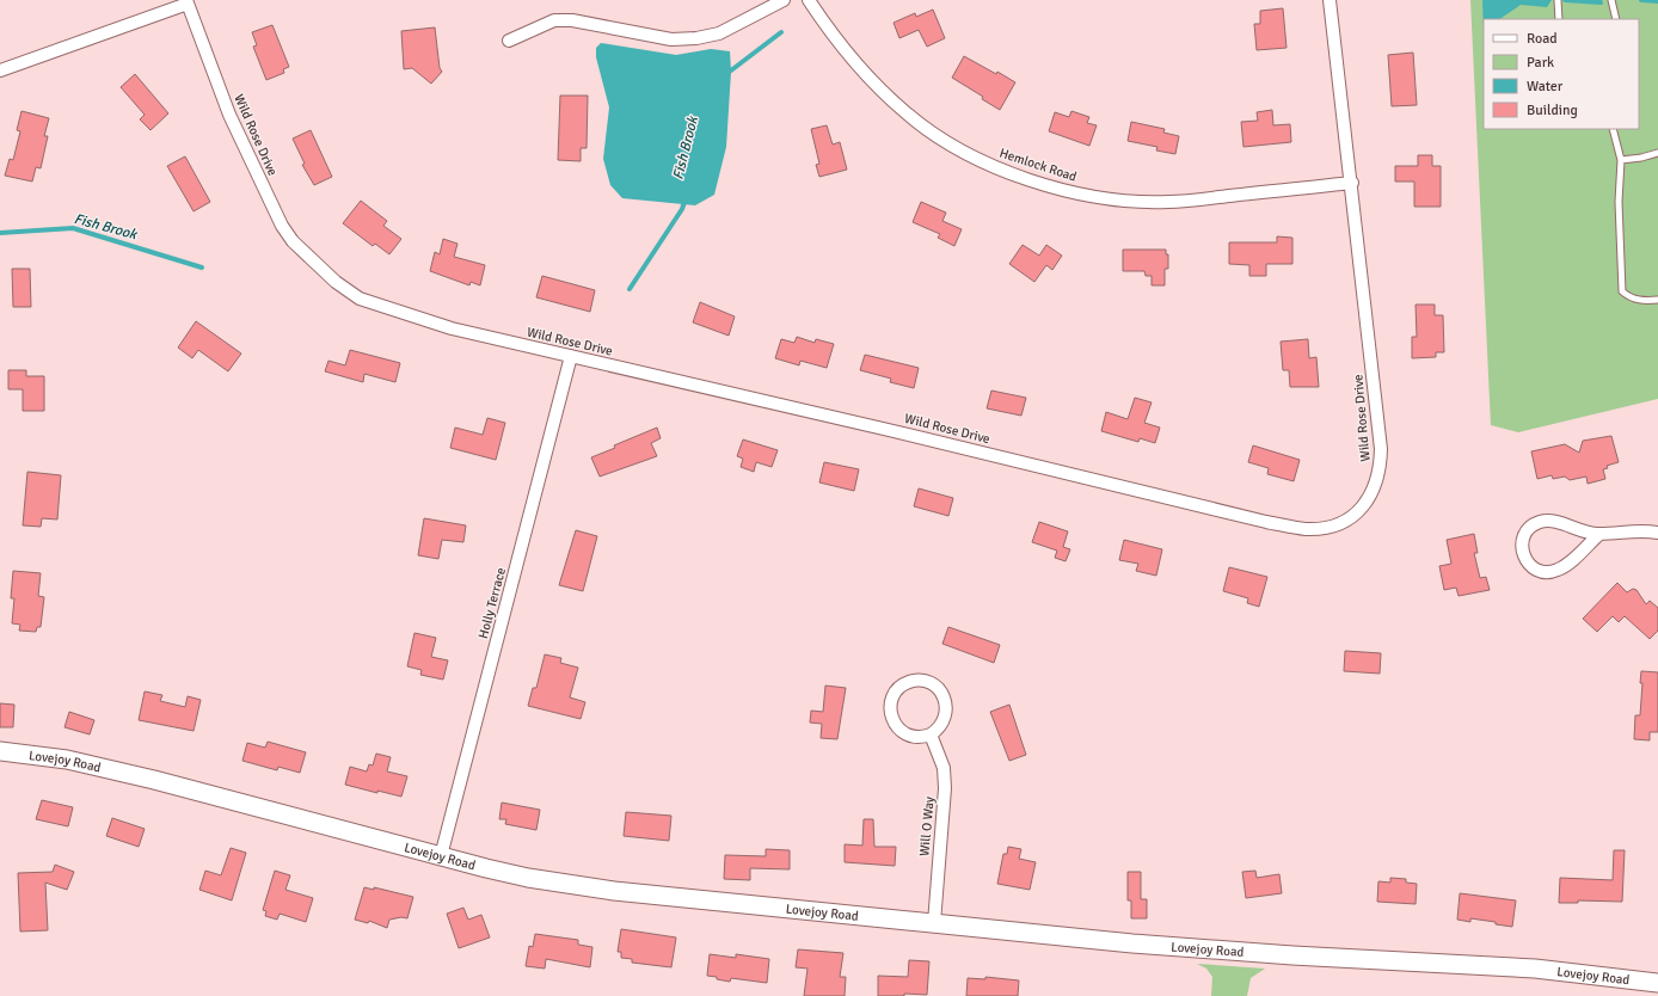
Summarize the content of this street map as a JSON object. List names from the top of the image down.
{
  "streets": {
    "main road": ["Lovejoy Road"],
    "street": [
      "Wild Rose Drive",
      "Hemlock Road",
      "Holly Terrace",
      "Will O Way"
    ]
  },
  "crossings": [
    ["Wild Rose Drive", "Hemlock Road"],
    ["Wild Rose Drive", "Holly Terrace"],
    ["Holly Terrace", "Lovejoy Road"],
    ["Lovejoy Road", "Will O Way"]
  ],
  "water": ["Fish Brook"],
  "legend": [
    "Road",
    "Park",
    "Water",
    "Building"
  ]
}
